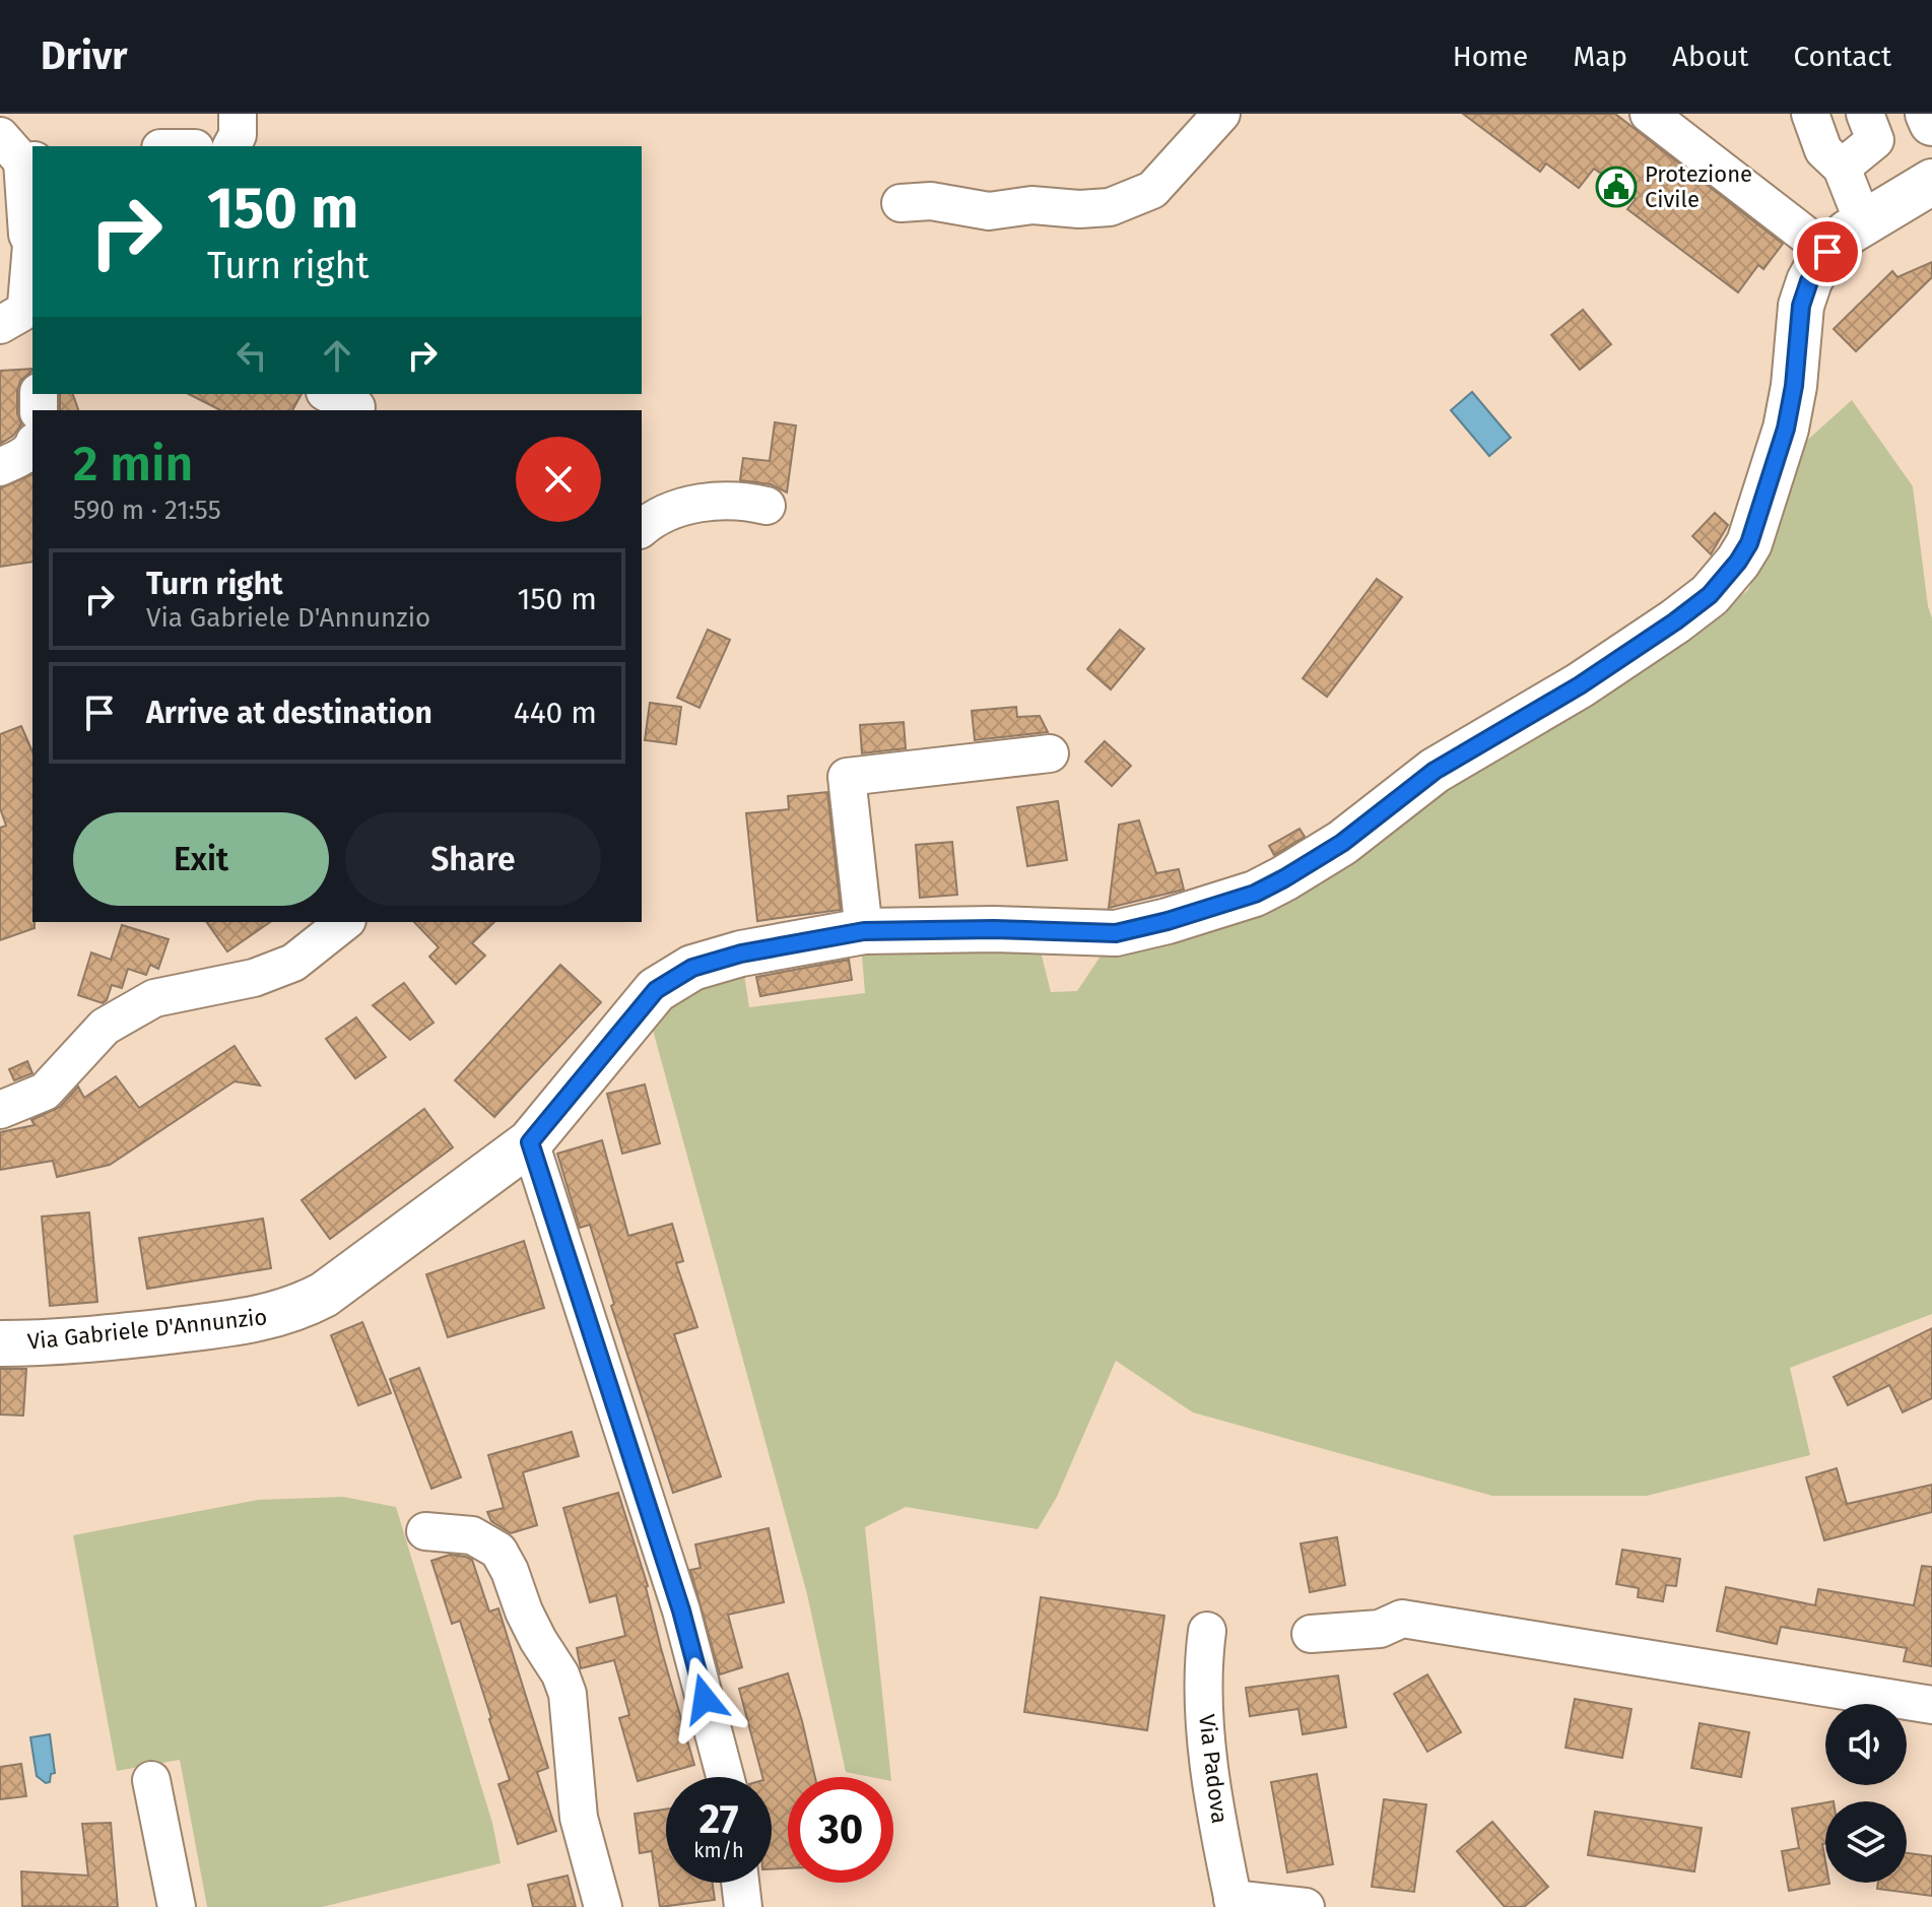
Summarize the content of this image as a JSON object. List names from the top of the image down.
{
  "streets": {
    "main road": ["Via Gabriele D'Annunzio"],
    "street": ["Via Padova"]
  },
  "places": {
    "public building": ["Protezione Civile"]
  },
  "page": {
    "header": "Drivr",
    "nav": [
      "Home",
      "Map",
      "About",
      "Contact"
    ],
    "turn": ["150 m", "Turn right"],
    "heading": ["2 min", "590 m · 21:55"],
    "list": [
      {
        "name": "Turn right",
        "note": "Via Gabriele D'Annunzio",
        "value": "150 m"
      },
      {
        "name": "Arrive at destination",
        "value": "440 m"
      }
    ],
    "buttons": ["Exit", "Share"],
    "speed": "27 km/h",
    "limit": "30"
  }
}
